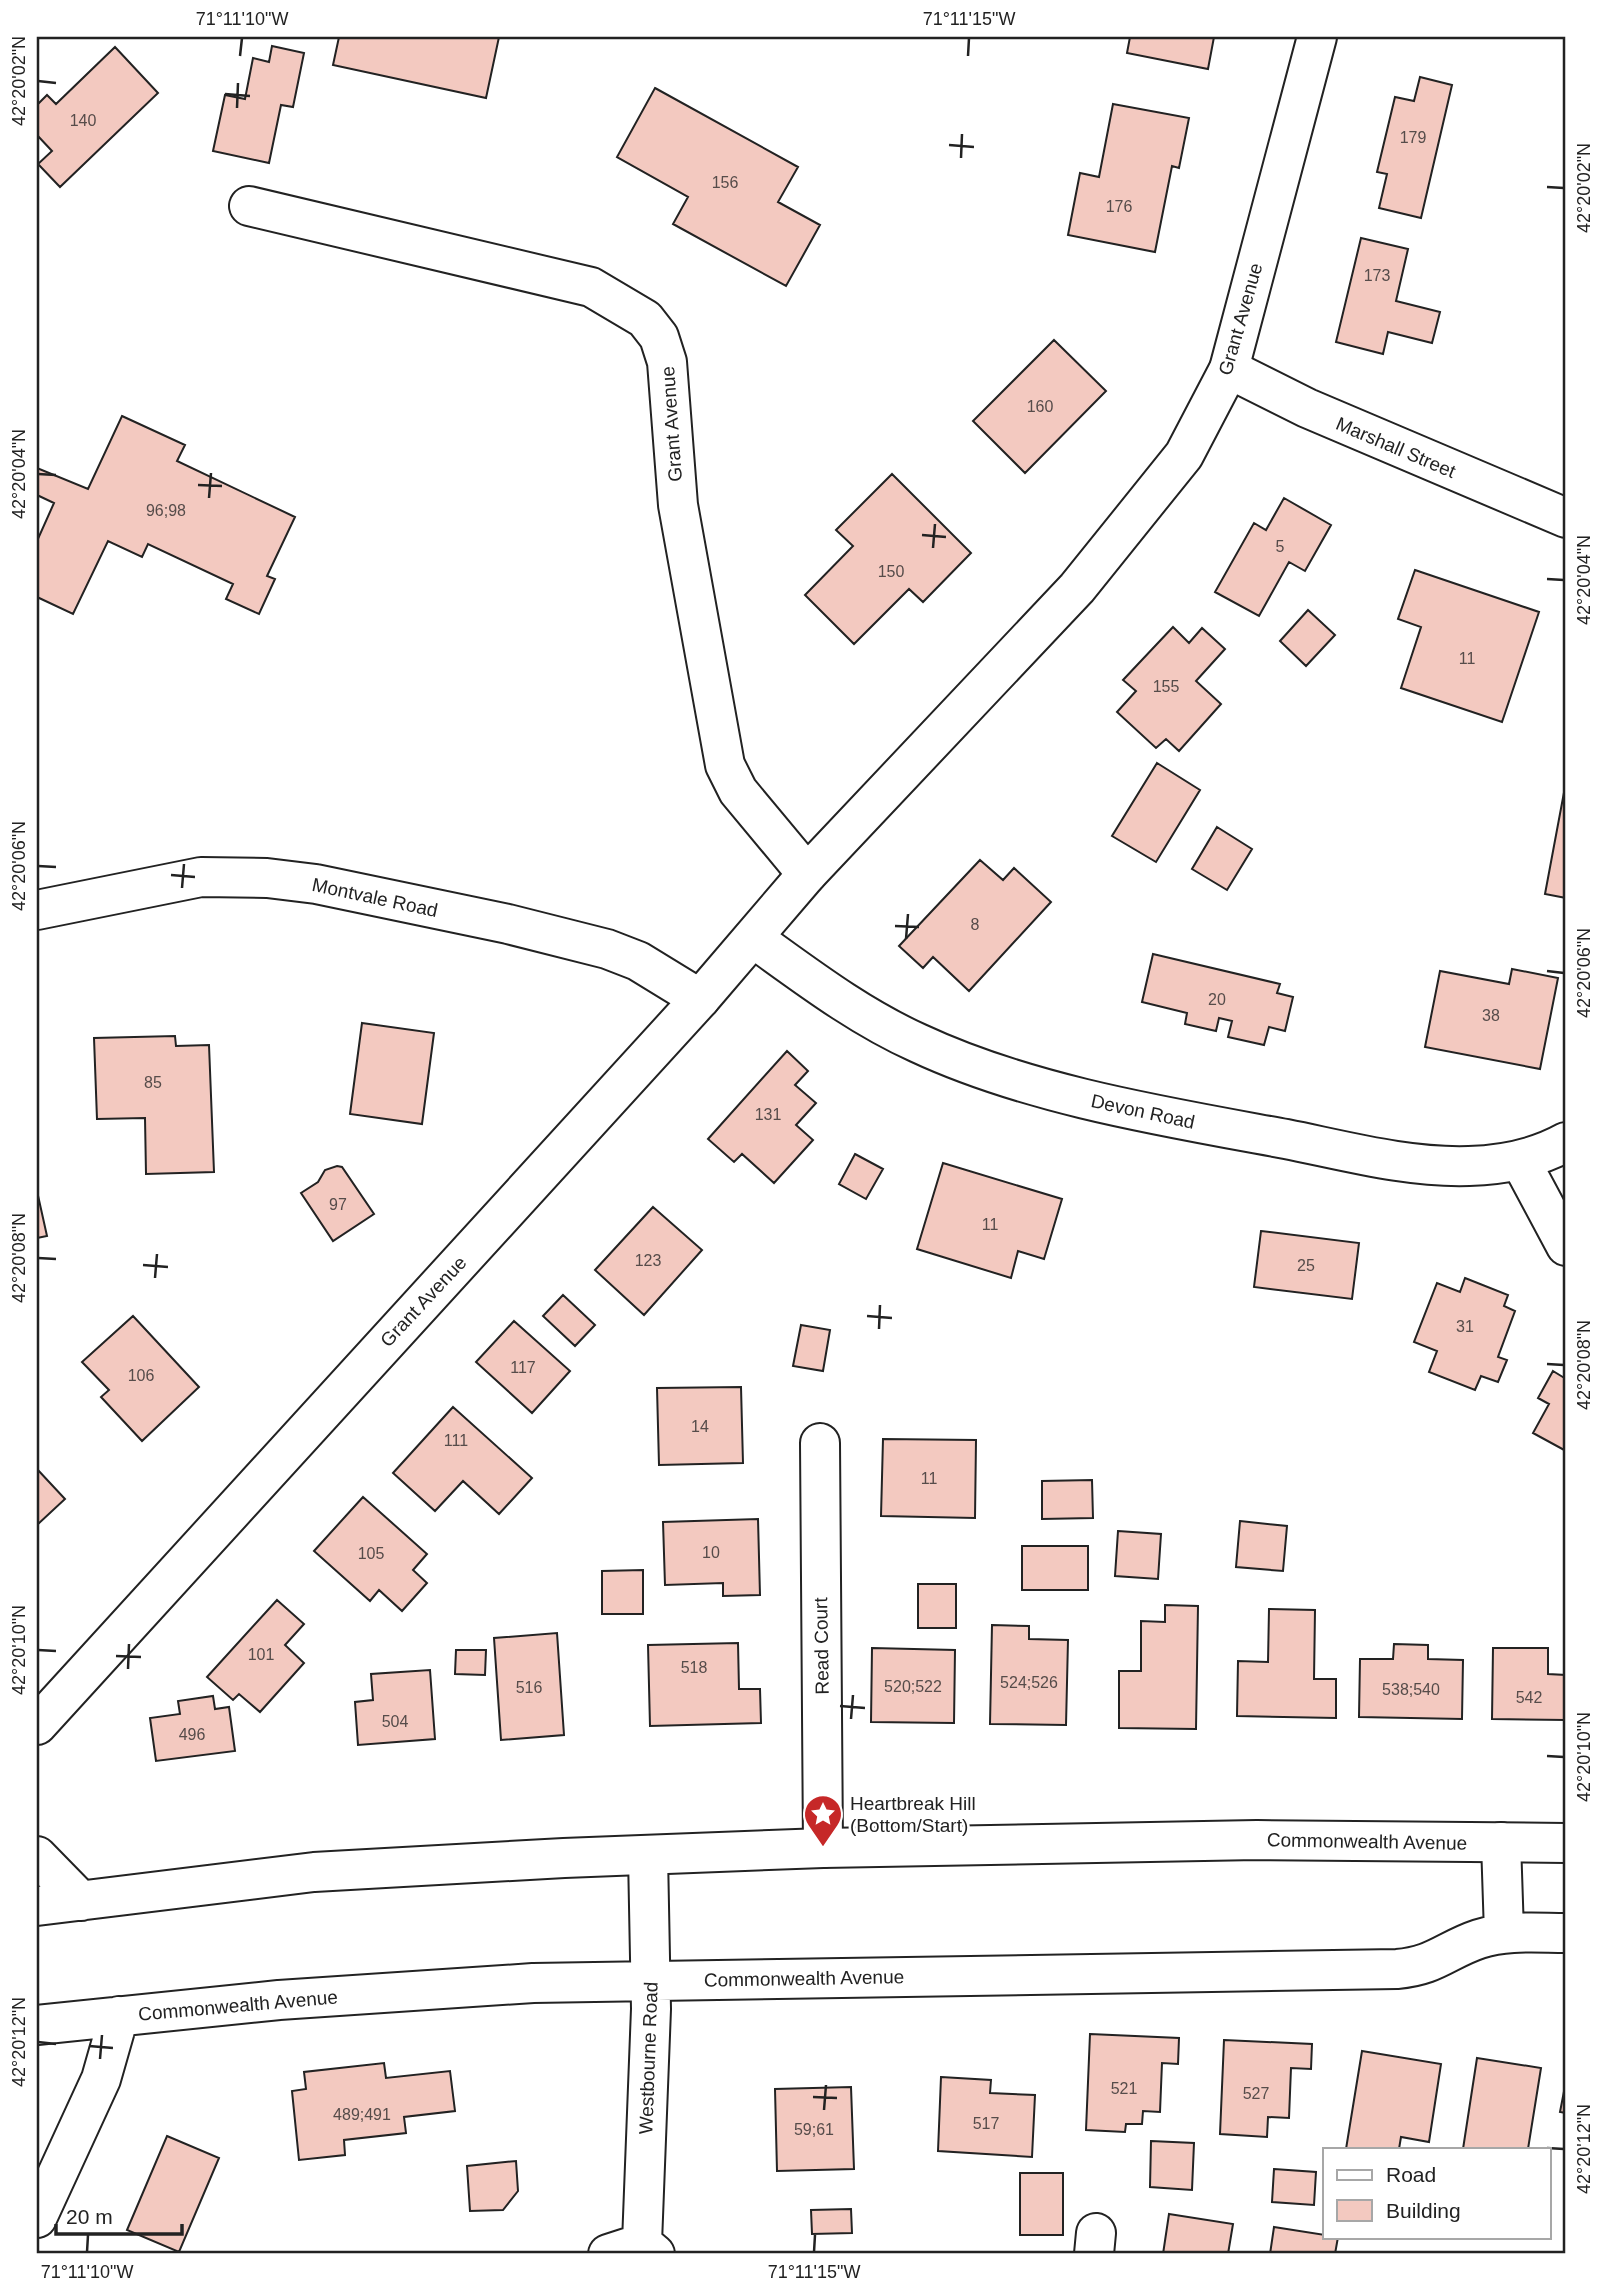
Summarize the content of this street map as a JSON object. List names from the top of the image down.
{
  "streets": {
    "street": [
      "Grant Avenue",
      "Marshall Street",
      "Montvale Road",
      "Devon Road",
      "Read Court",
      "Commonwealth Avenue",
      "Westbourne Road"
    ]
  },
  "crossings": [
    ["Grant Avenue", "Marshall Street"],
    ["Grant Avenue", "Montvale Road"],
    ["Grant Avenue", "Devon Road"],
    ["Read Court", "Commonwealth Avenue"],
    ["Commonwealth Avenue", "Westbourne Road"]
  ],
  "places": {
    "place": ["Heartbreak Hill (Bottom/Start)"]
  },
  "house_numbers": [
    "140",
    "179",
    "156",
    "176",
    "173",
    "160",
    "96;98",
    "5",
    "150",
    "11",
    "155",
    "8",
    "20",
    "38",
    "85",
    "131",
    "97",
    "11",
    "123",
    "25",
    "31",
    "117",
    "106",
    "14",
    "111",
    "11",
    "10",
    "105",
    "101",
    "518",
    "524;526",
    "520;522",
    "516",
    "538;540",
    "542",
    "504",
    "496",
    "521",
    "527",
    "489;491",
    "517",
    "59;61"
  ],
  "legend": ["Road", "Building"],
  "scale_bar": "20 m",
  "coordinates": [
    "71°11'10\"W",
    "71°11'15\"W",
    "42°20'02\"N",
    "42°20'04\"N",
    "42°20'06\"N",
    "42°20'08\"N",
    "42°20'10\"N",
    "42°20'12\"N"
  ]
}
